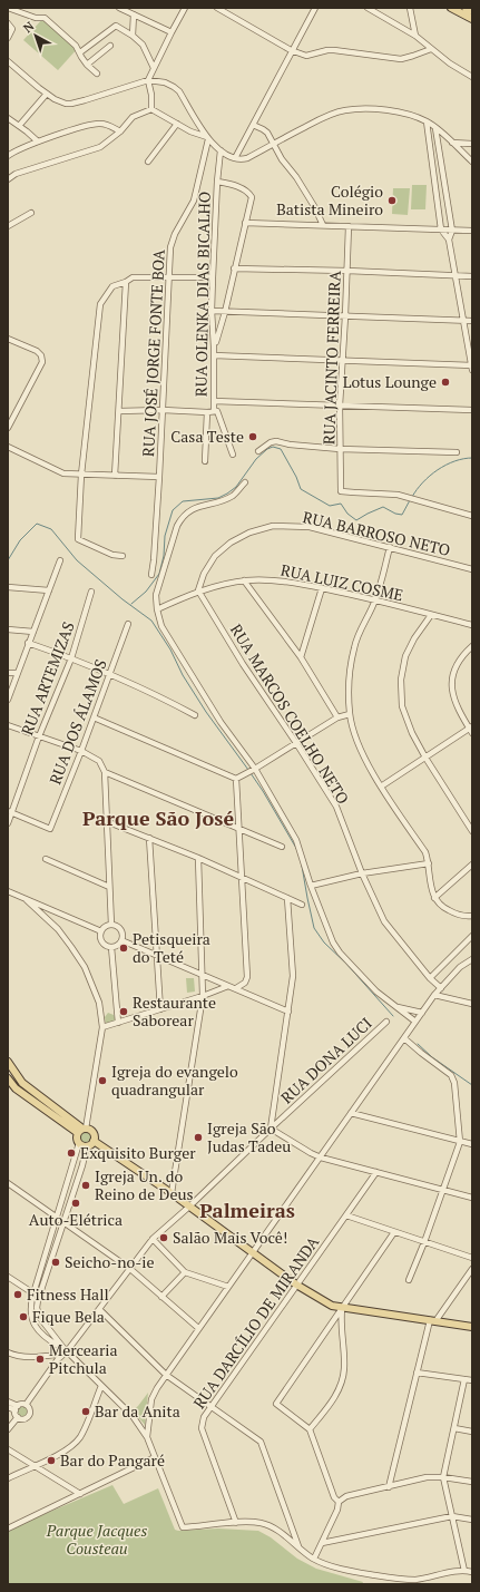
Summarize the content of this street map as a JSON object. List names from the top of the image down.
{
  "streets": {
    "street": [
      "RUA OLENKA DIAS BICALHO",
      "RUA JOSÉ JORGE FONTE BOA",
      "RUA JACINTO FERREIRA",
      "RUA BARROSO NETO",
      "RUA LUIZ COSME",
      "RUA ARTEMIZAS",
      "RUA MARCOS COELHO NETO",
      "RUA DOS ÁLAMOS",
      "RUA DONA LUCI",
      "RUA DARCÍLIO DE MIRANDA"
    ]
  },
  "crossings": [
    ["RUA BARROSO NETO", "RUA LUIZ COSME"],
    ["RUA BARROSO NETO", "RUA MARCOS COELHO NETO"],
    ["RUA LUIZ COSME", "RUA MARCOS COELHO NETO"],
    ["RUA ARTEMIZAS", "RUA DOS ÁLAMOS"]
  ],
  "districts": ["Parque São José", "Palmeiras"],
  "parks": ["Parque Jacques Cousteau"],
  "places": [
    "Colégio Batista Mineiro",
    "Lotus Lounge",
    "Casa Teste",
    "Petisqueira do Teté",
    "Restaurante Saborear",
    "Igreja do evangelo quadrangular",
    "Igreja São Judas Tadeu",
    "Exquisito Burger",
    "Igreja Un. do Reino de Deus",
    "Auto-Elétrica",
    "Salão Mais Você!",
    "Seicho-no-ie",
    "Fitness Hall",
    "Fique Bela",
    "Mercearia Pitchula",
    "Bar da Anita",
    "Bar do Pangaré"
  ],
  "north": "top left"
}
